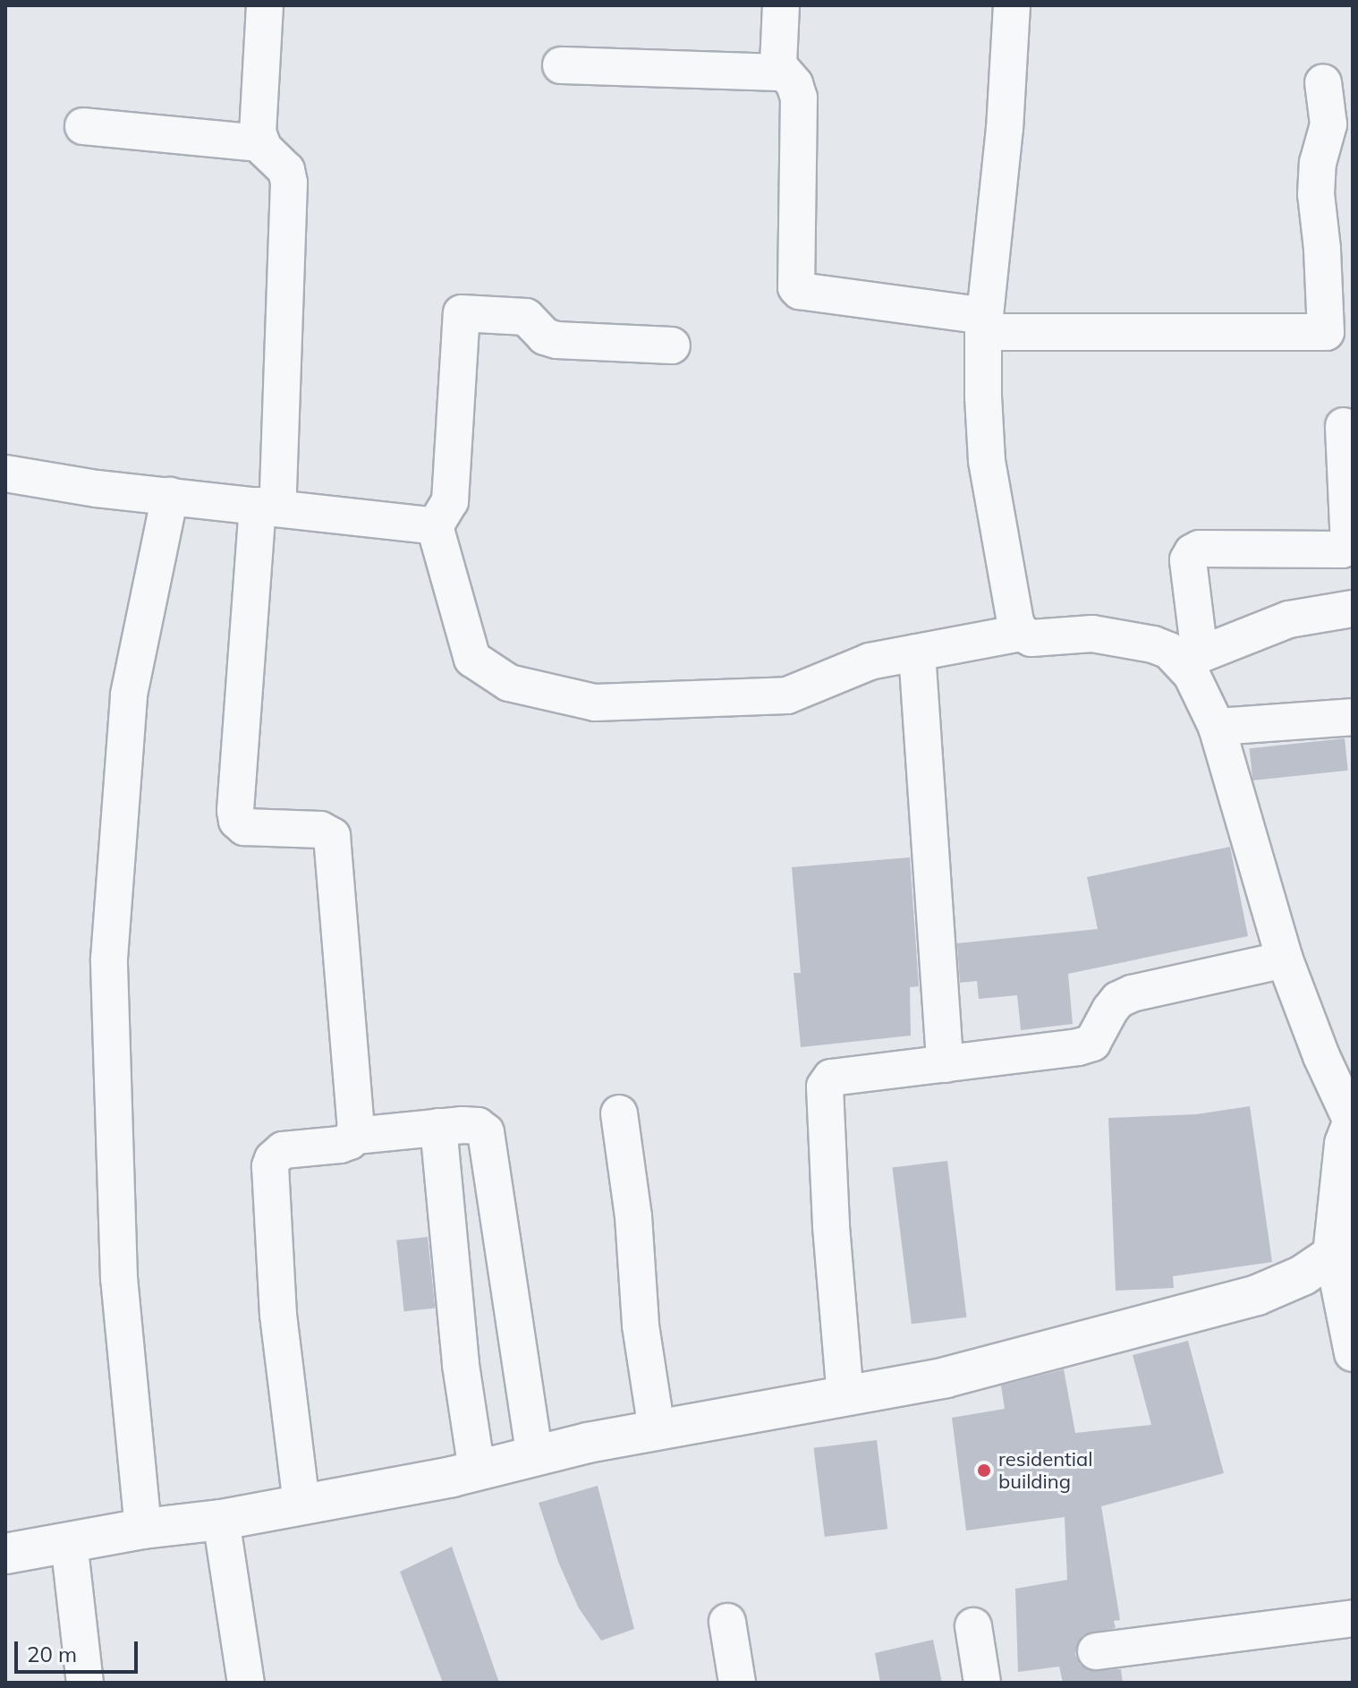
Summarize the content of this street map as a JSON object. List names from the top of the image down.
{
  "places": ["residential building"],
  "scale_bar": "20 m"
}
